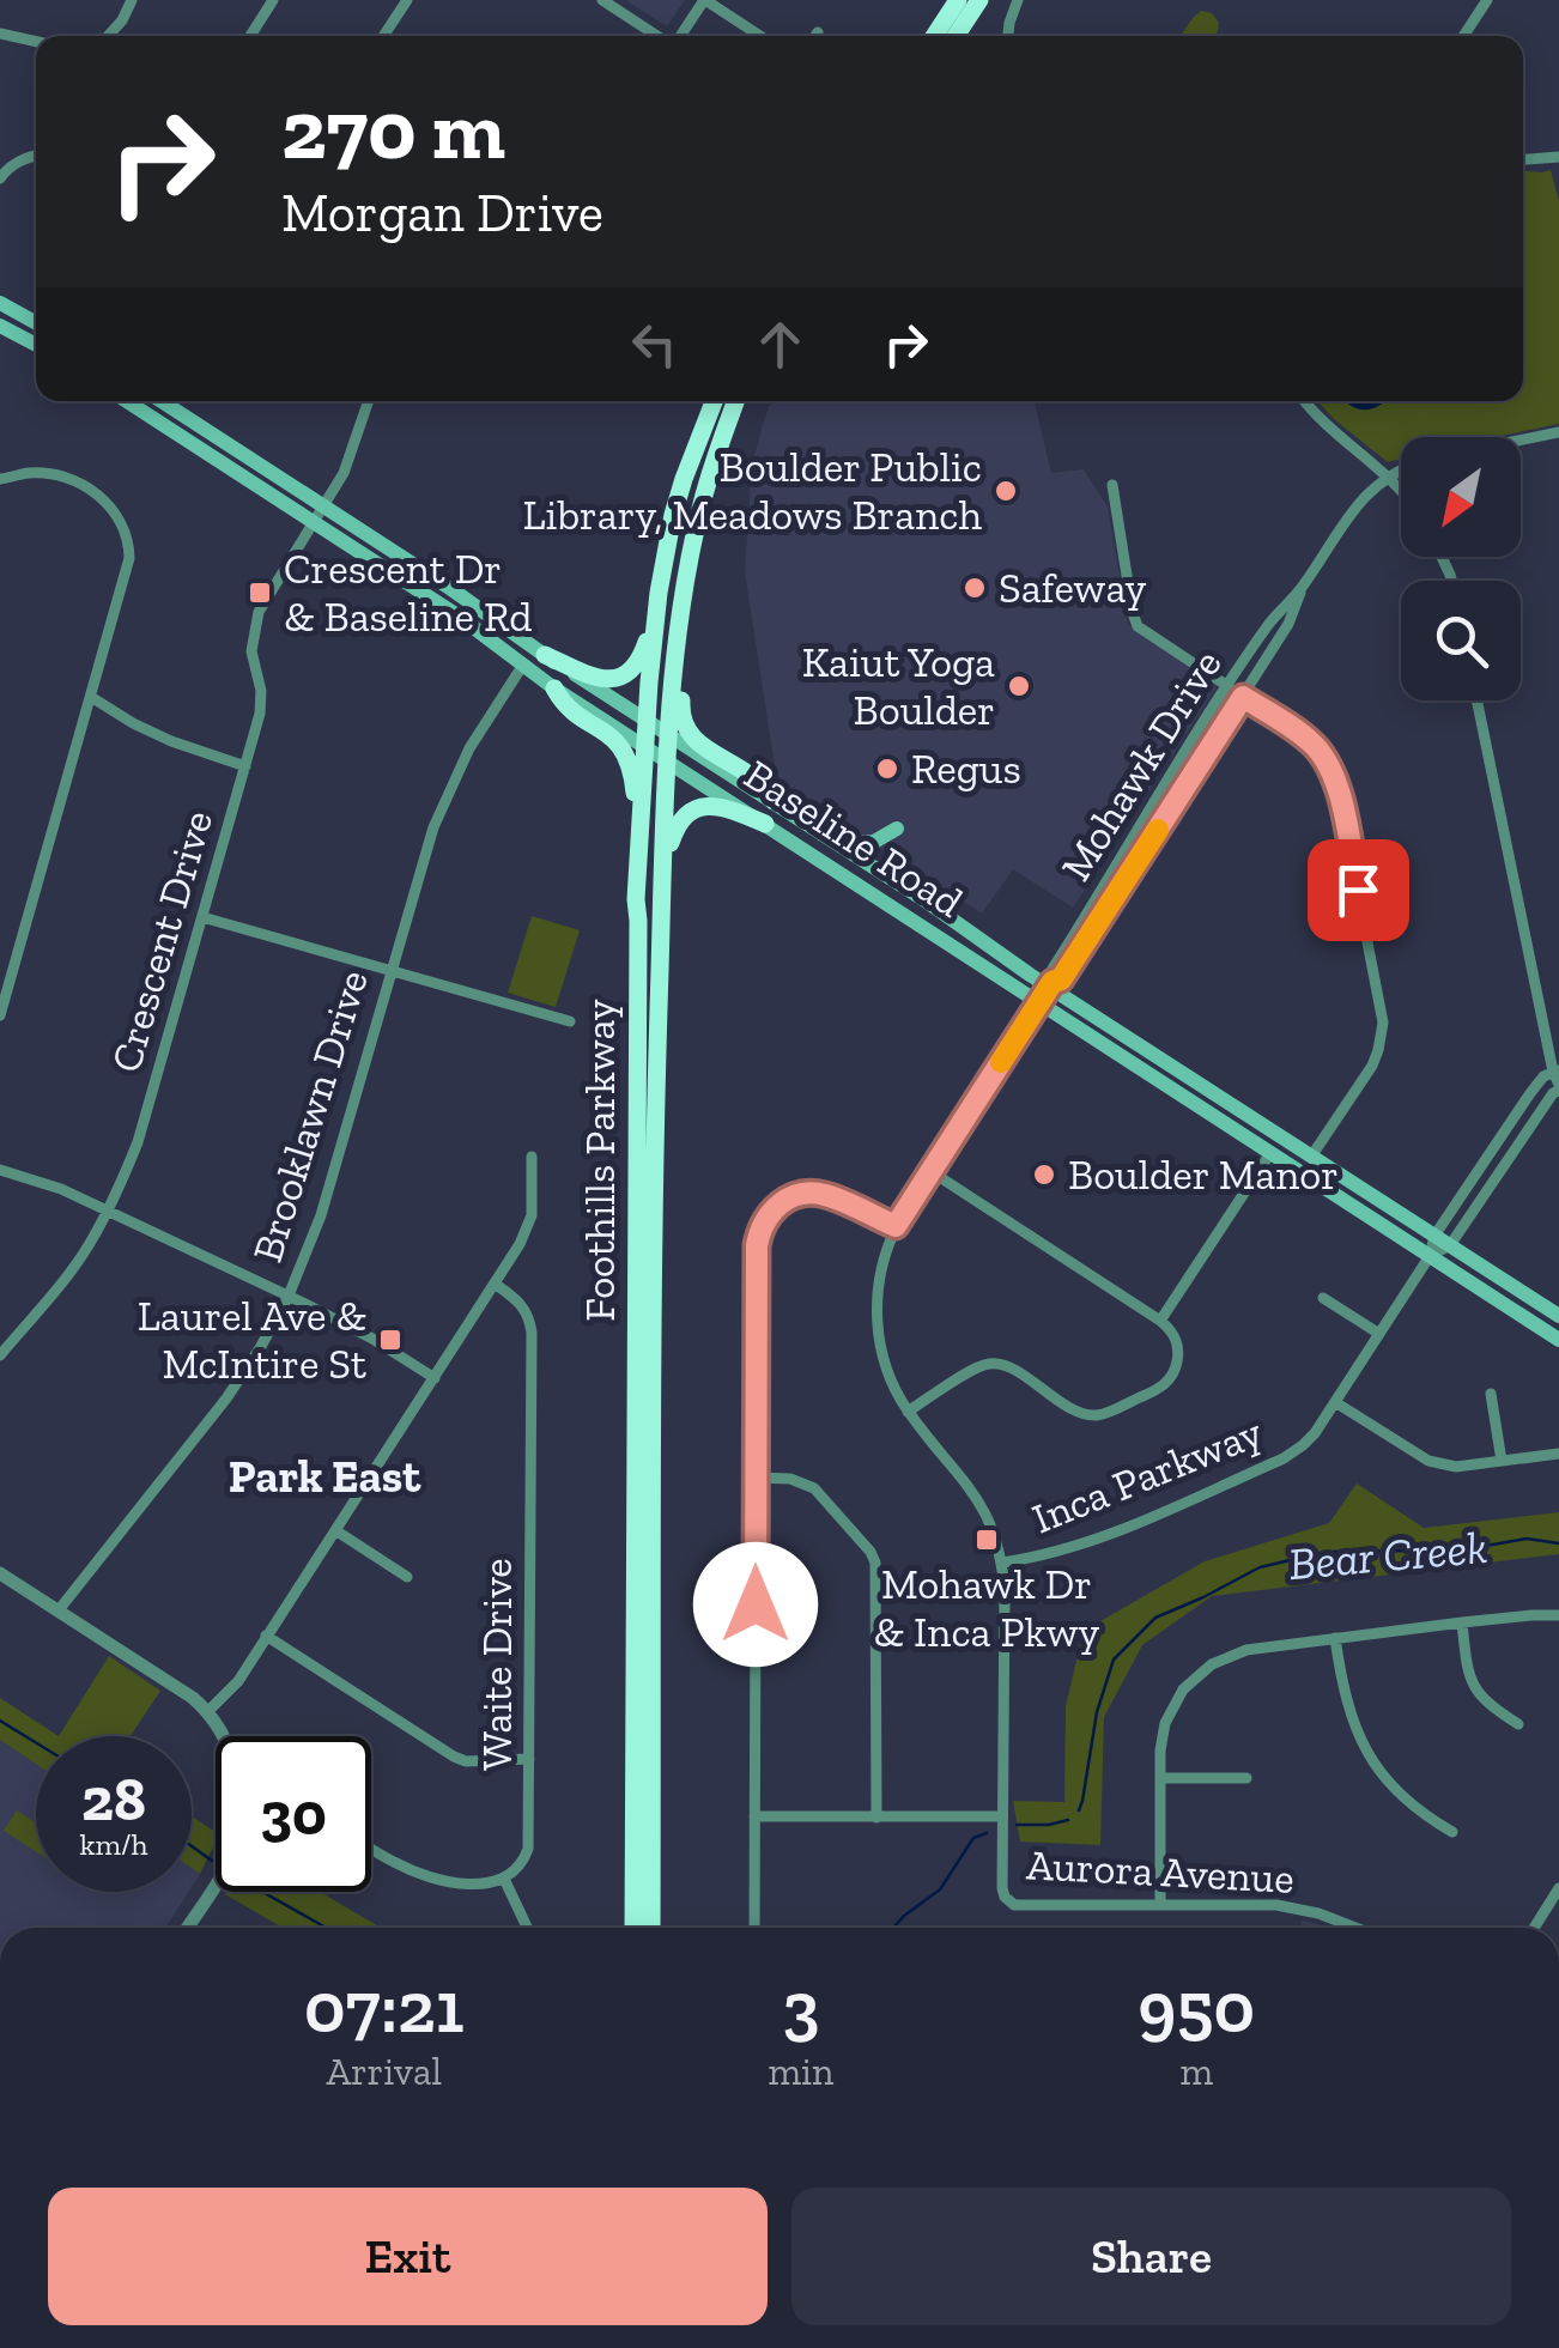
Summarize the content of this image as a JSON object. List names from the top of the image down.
{
  "streets": {
    "highway": ["Foothills Parkway"],
    "main road": ["Baseline Road"],
    "street": [
      "Mohawk Drive",
      "Crescent Drive",
      "Brooklawn Drive",
      "Inca Parkway",
      "Waite Drive",
      "Aurora Avenue"
    ]
  },
  "crossings": [
    ["Mohawk Drive", "Baseline Road"],
    ["Baseline Road", "Crescent Drive"],
    ["Baseline Road", "Brooklawn Drive"],
    ["Baseline Road", "Foothills Parkway"],
    ["Baseline Road", "Inca Parkway"]
  ],
  "districts": ["Park East"],
  "water": ["Bear Creek"],
  "places": {
    "other": [
      "Boulder Public Library, Meadows Branch",
      "Safeway",
      "Kaiut Yoga Boulder",
      "Regus",
      "Boulder Manor"
    ],
    "transit": ["Crescent Dr & Baseline Rd", "Laurel Ave & McIntire St", "Mohawk Dr & Inca Pkwy"]
  },
  "north": "bottom left",
  "page": {
    "turn": ["270 m", "Morgan Drive"],
    "speed": "28 km/h",
    "limit": "30",
    "eta": [
      "07:21",
      "Arrival",
      "3",
      "min",
      "950",
      "m"
    ],
    "buttons": ["Exit", "Share"]
  }
}
